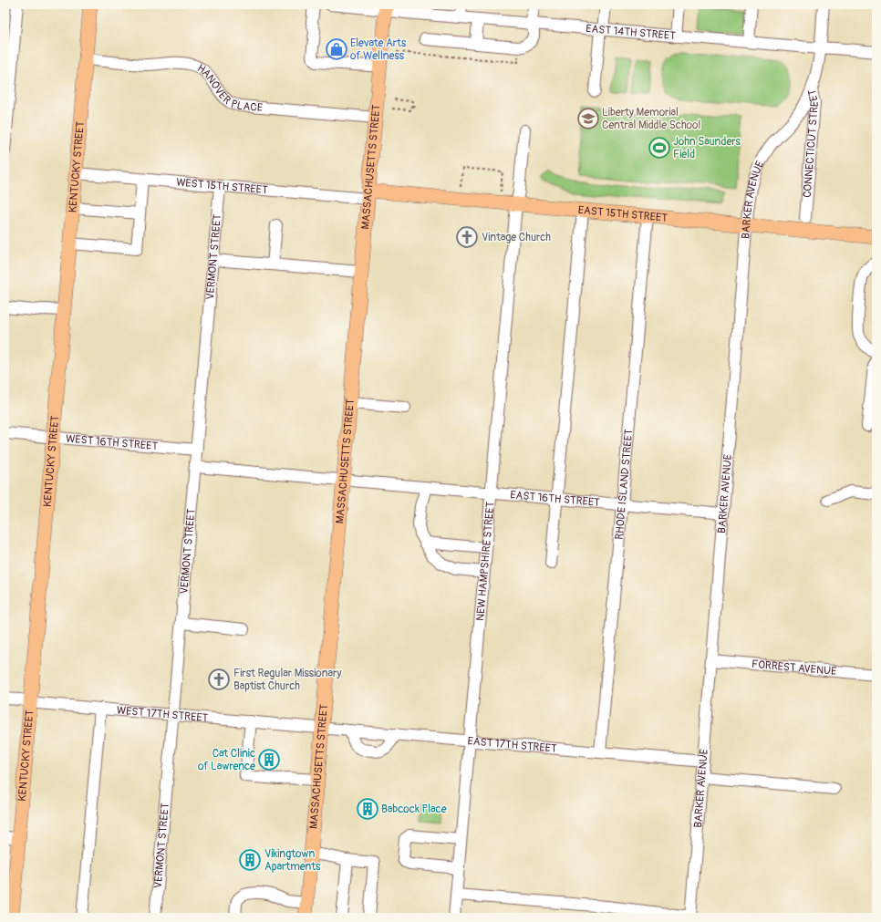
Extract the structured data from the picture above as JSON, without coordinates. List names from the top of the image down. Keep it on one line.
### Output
{"streets":{"main road":["KENTUCKY STREET","MASSACHUSETTS STREET","EAST 15TH STREET"],"street":["EAST 14TH STREET","HANOVER PLACE","CONNECTICUT STREET","WEST 15TH STREET","BARKER AVENUE","VERMONT STREET","WEST 16TH STREET","RHODE ISLAND STREET","EAST 16TH STREET","NEW HAMPSHIRE STREET","FORREST AVENUE","WEST 17TH STREET","EAST 17TH STREET"]},"crossings":[["EAST 14TH STREET","CONNECTICUT STREET"],["EAST 14TH STREET","MASSACHUSETTS STREET"],["HANOVER PLACE","KENTUCKY STREET"],["HANOVER PLACE","MASSACHUSETTS STREET"],["CONNECTICUT STREET","BARKER AVENUE"],["KENTUCKY STREET","WEST 15TH STREET"],["KENTUCKY STREET","WEST 16TH STREET"],["KENTUCKY STREET","WEST 17TH STREET"],["MASSACHUSETTS STREET","WEST 15TH STREET"],["MASSACHUSETTS STREET","EAST 15TH STREET"],["MASSACHUSETTS STREET","EAST 16TH STREET"],["MASSACHUSETTS STREET","WEST 17TH STREET"],["MASSACHUSETTS STREET","EAST 17TH STREET"],["WEST 15TH STREET","EAST 15TH STREET"],["WEST 15TH STREET","VERMONT STREET"],["BARKER AVENUE","EAST 15TH STREET"],["BARKER AVENUE","EAST 16TH STREET"],["BARKER AVENUE","FORREST AVENUE"],["BARKER AVENUE","EAST 17TH STREET"],["EAST 15TH STREET","RHODE ISLAND STREET"],["EAST 15TH STREET","NEW HAMPSHIRE STREET"],["VERMONT STREET","WEST 16TH STREET"],["VERMONT STREET","WEST 17TH STREET"],["RHODE ISLAND STREET","EAST 16TH STREET"],["RHODE ISLAND STREET","EAST 17TH STREET"],["EAST 16TH STREET","NEW HAMPSHIRE STREET"],["NEW HAMPSHIRE STREET","EAST 17TH STREET"],["WEST 17TH STREET","EAST 17TH STREET"]],"places":{"shop":["Elevate Arts of Wellness"],"school or university":["Liberty Memorial Central Middle School"],"sports":["John Saunders Field"],"church":["Vintage Church","First Regular Missionary Baptist Church"],"building":["Cat Clinic of Lawrence","Babcock Place","Vikingtown Apartments"]}}
